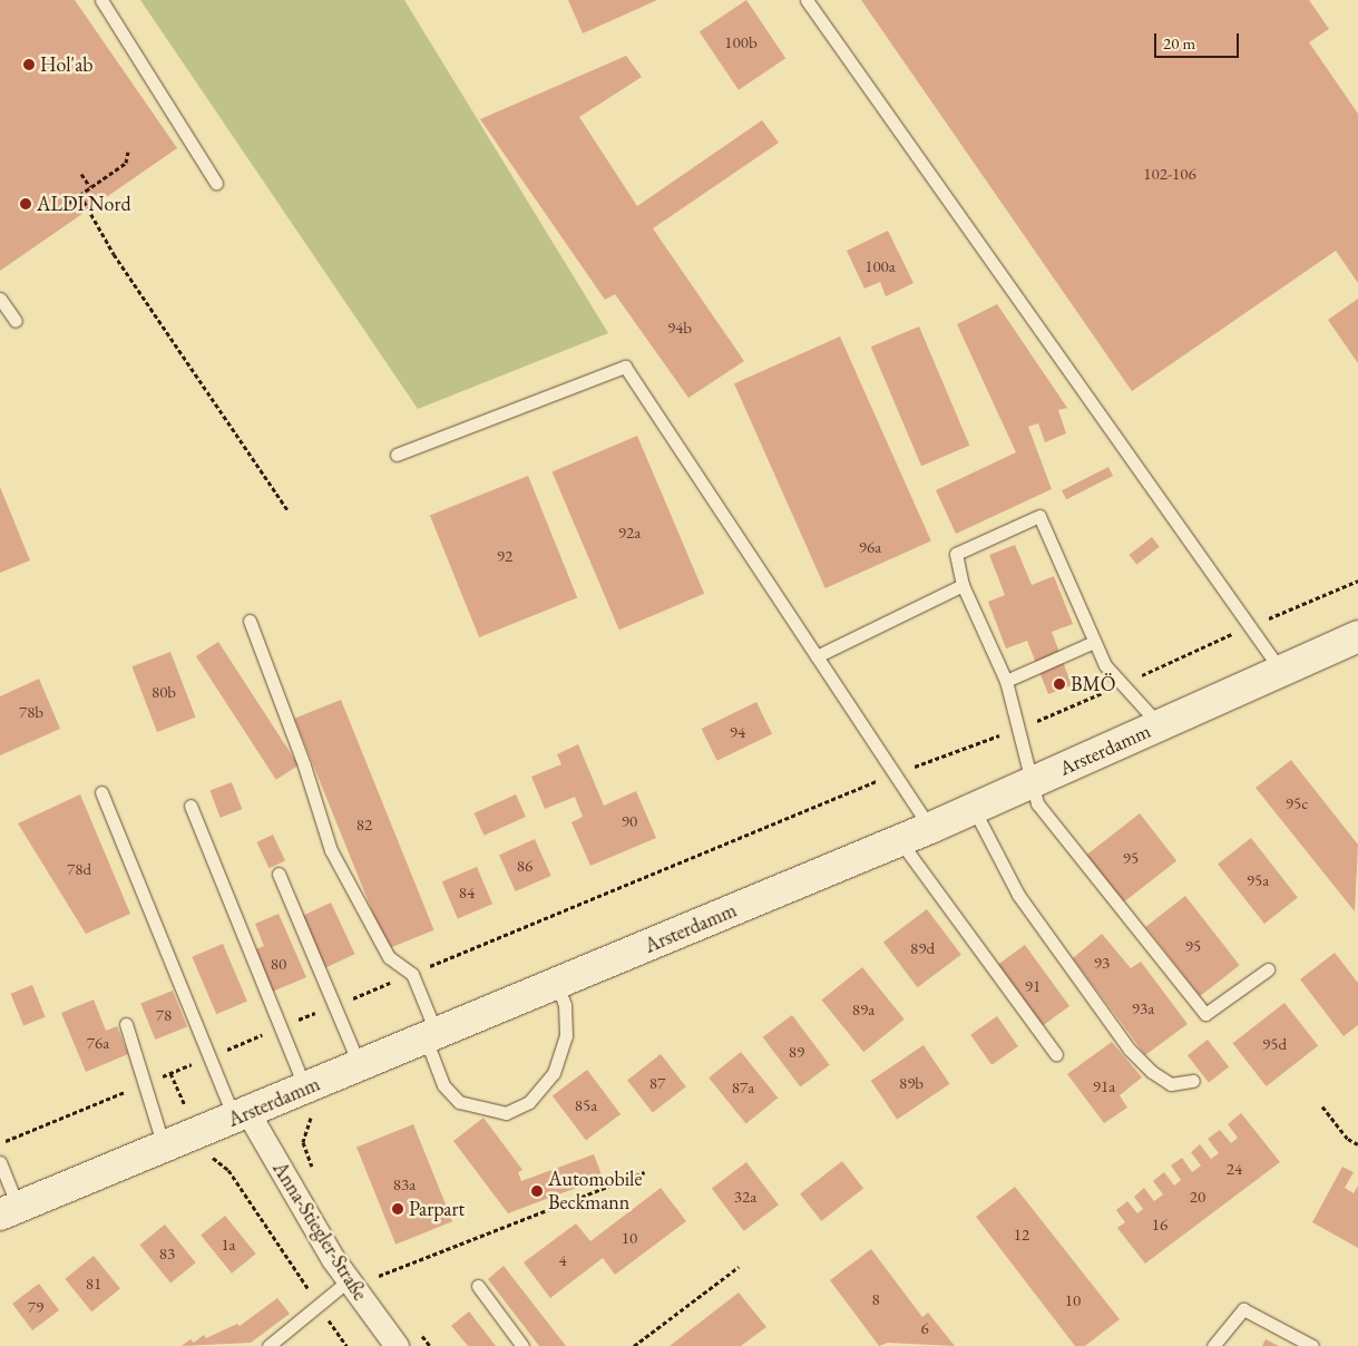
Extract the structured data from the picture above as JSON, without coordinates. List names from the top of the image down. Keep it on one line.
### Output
{"streets":{"street":["Arsterdamm","Anna-Stiegler-Straße"]},"crossings":[["Arsterdamm","Anna-Stiegler-Straße"]],"places":["Hol'ab","ALDI Nord","BMÖ","Automobile Beckmann","Parpart"],"house_numbers":["100b","102-106","100a","94b","92a","96a","92","80b","78b","94","95c","90","82","95","86","78d","95a","84","95","89d","93","80","91","93a","89a","78","76a","95d","89","87","89b","91a","87a","85a","24","83a","32a","20","16","12","10","1a","83","4","81","8","10","79","6"],"scale_bar":"20 m"}
